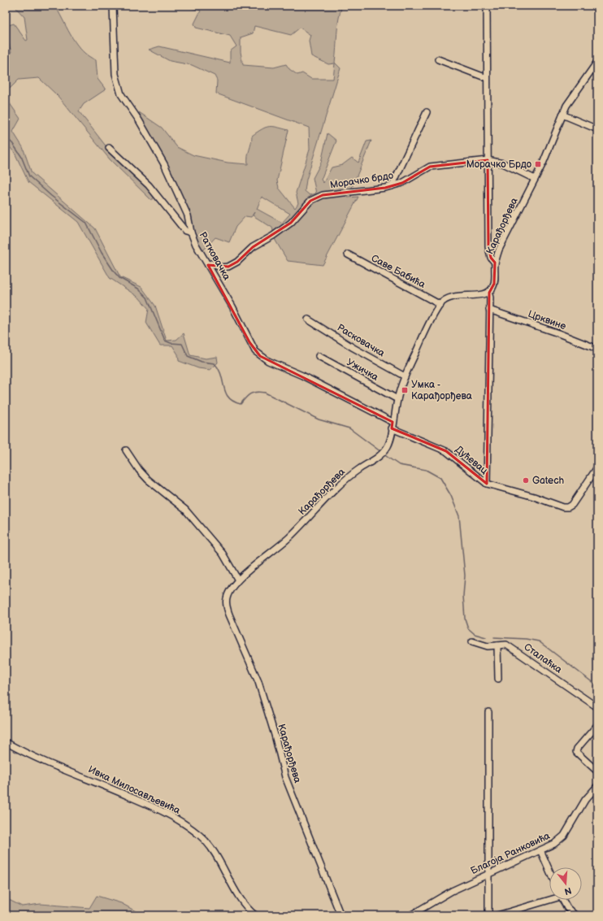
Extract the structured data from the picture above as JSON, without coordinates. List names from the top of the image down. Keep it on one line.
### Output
{"streets":{"street":["Морачко брдо","Карађорђева","Ратковачка","Саве Бабића","Црквине","Расковачка","Ужичка","Дућевац","Сталаћка","Ивка Милосављевића","Благоја Ранковића"]},"crossings":[["Морачко брдо","Карађорђева"],["Морачко брдо","Ратковачка"],["Карађорђева","Ратковачка"],["Карађорђева","Саве Бабића"],["Карађорђева","Расковачка"],["Карађорђева","Ужичка"],["Карађорђева","Дућевац"]],"places":{"transit":["Морачко Брдо","Умка - Карађорђева"],"other":["Gatech"]},"north":"bottom"}
